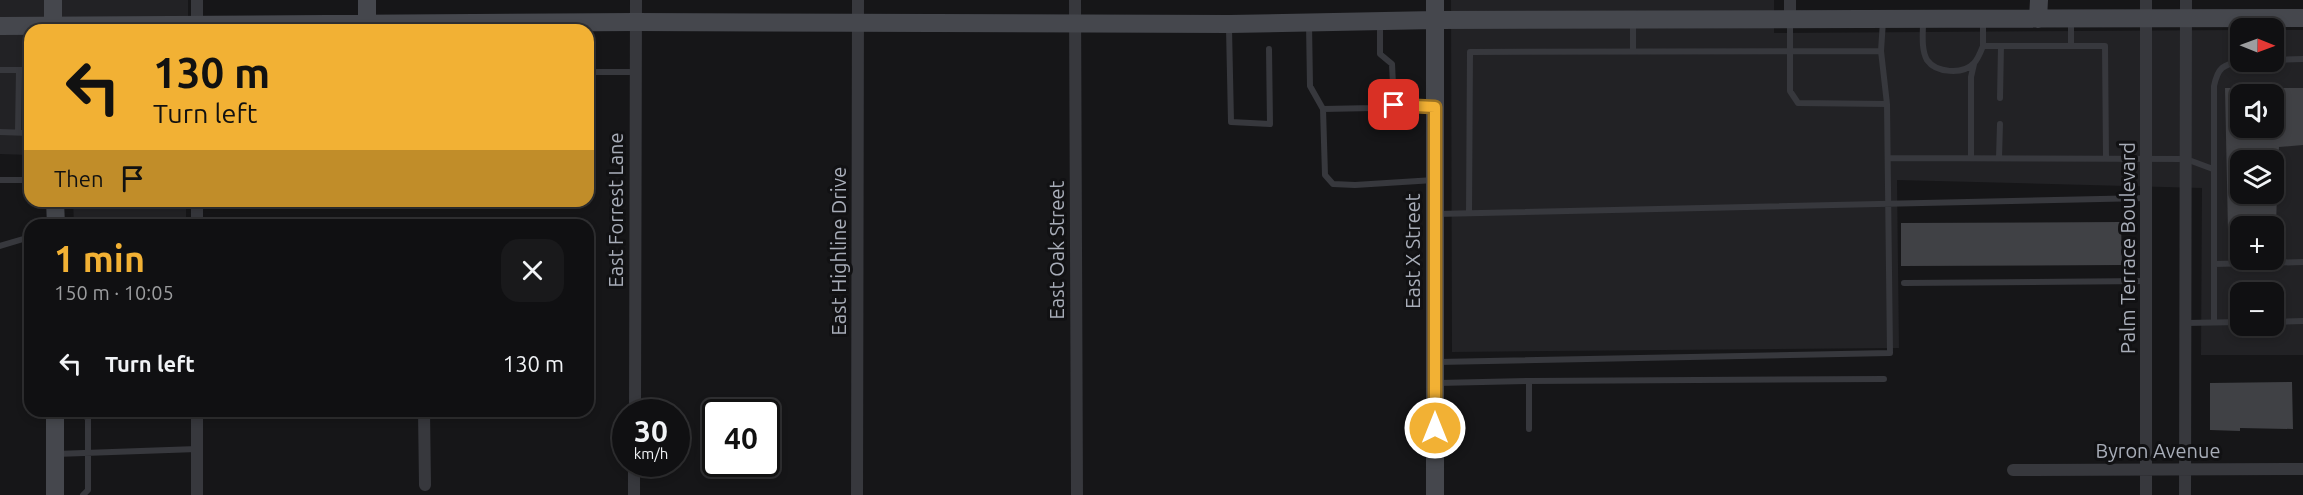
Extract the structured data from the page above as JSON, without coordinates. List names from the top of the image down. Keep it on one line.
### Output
{"streets":{"main road":["East X Street"],"street":["East Forrest Lane","Palm Terrace Boulevard","East Oak Street","East Highline Drive","Byron Avenue"]},"crossings":[["Palm Terrace Boulevard","Byron Avenue"]],"north":"right","page":{"map_buttons":["+","−"],"turn":["130 m","Turn left"],"then":"Then","heading":["1 min","150 m · 10:05"],"list":[{"name":"Turn left","value":"130 m"}],"speed":"30 km/h","limit":"40"}}
